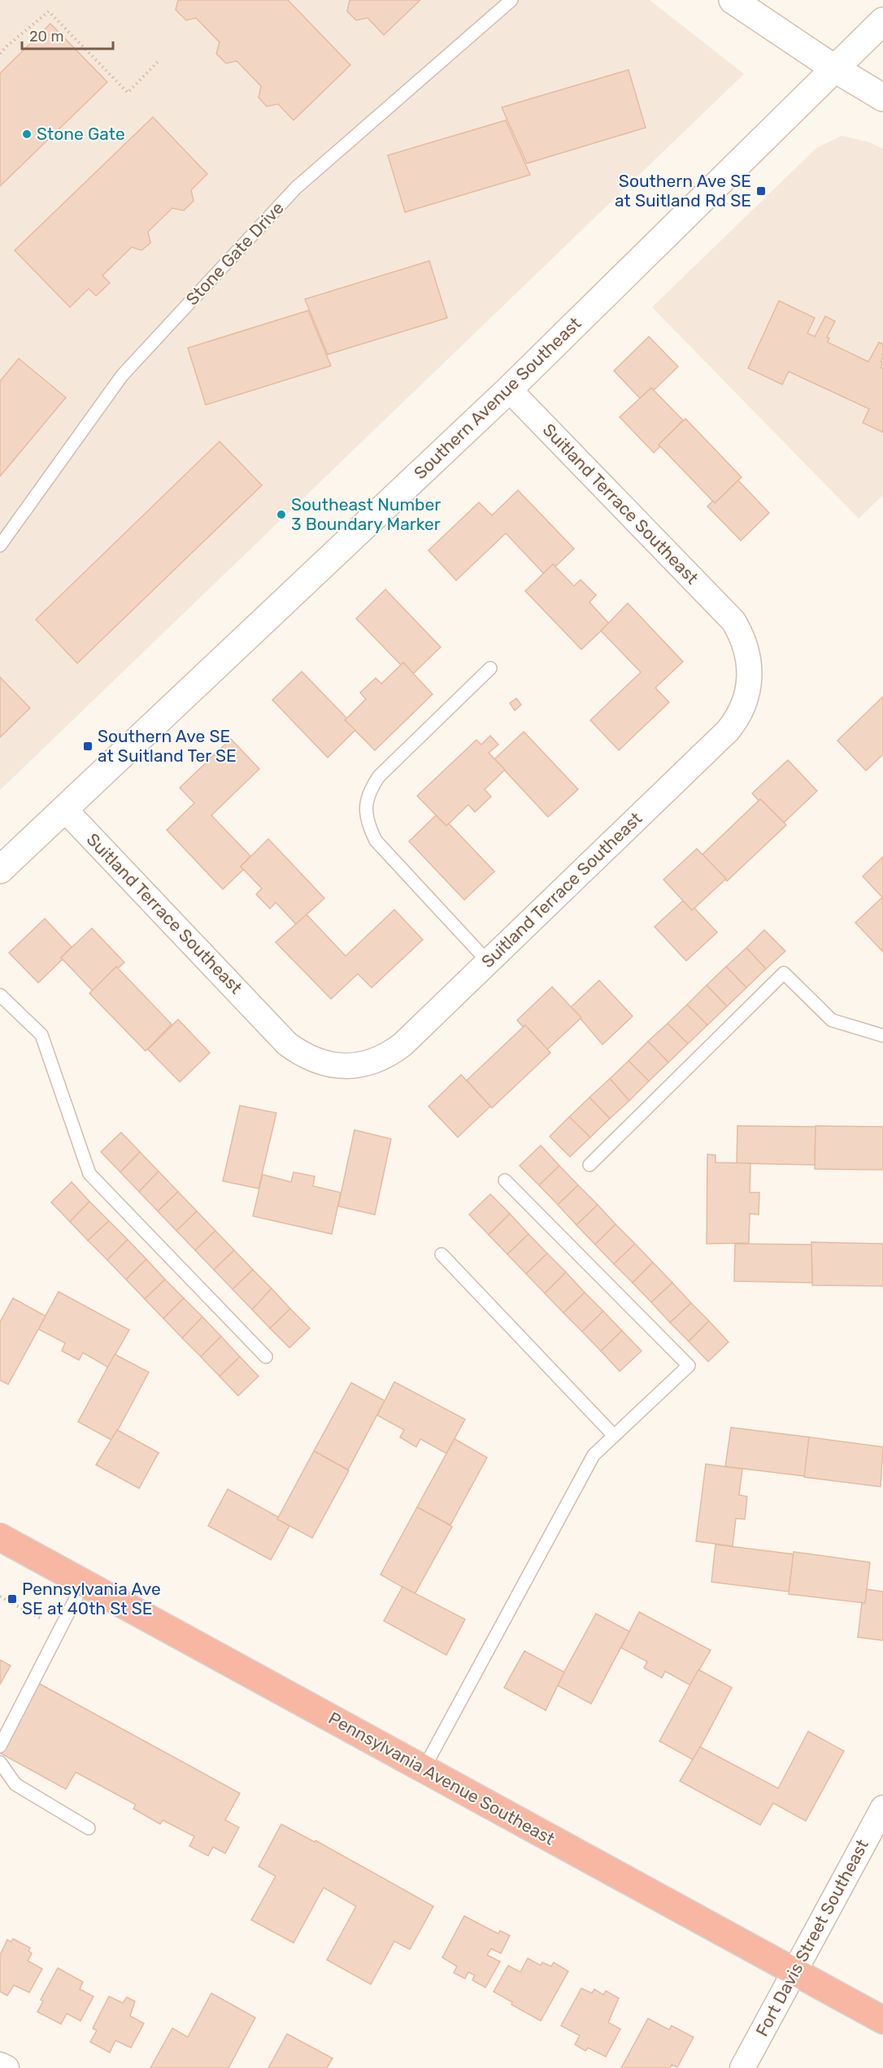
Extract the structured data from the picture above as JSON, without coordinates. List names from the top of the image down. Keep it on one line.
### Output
{"streets":{"highway":["Pennsylvania Avenue Southeast"],"main road":["Southern Avenue Southeast"],"street":["Suitland Terrace Southeast","Fort Davis Street Southeast"],"lane":["Stone Gate Drive"]},"crossings":[["Southern Avenue Southeast","Suitland Terrace Southeast"],["Pennsylvania Avenue Southeast","Fort Davis Street Southeast"]],"places":{"other":["Stone Gate","Southeast Number 3 Boundary Marker"],"transit":["Southern Ave SE at Suitland Rd SE","Southern Ave SE at Suitland Ter SE","Pennsylvania Ave SE at 40th St SE"]},"scale_bar":"20 m"}
